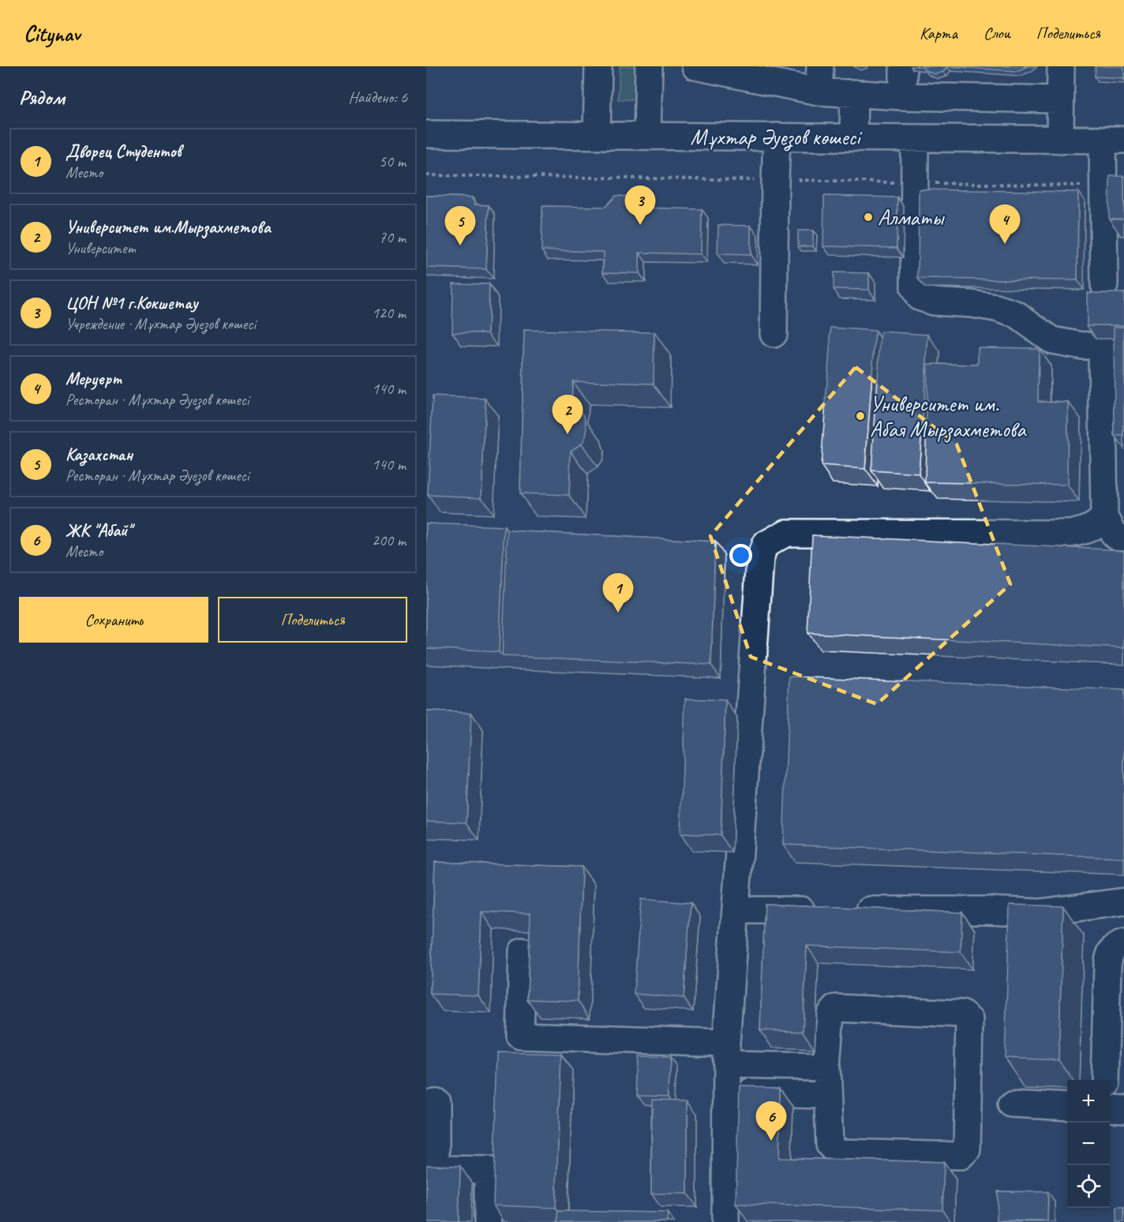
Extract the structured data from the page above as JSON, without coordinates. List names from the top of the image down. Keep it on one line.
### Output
{"streets":{"street":["Мұхтар Әуезов көшесі"]},"places":["Алматы","Университет им. Абая Мырзахметова"],"page":{"header":"Citynav","nav":["Карта","Слои","Поделиться"],"heading":["Рядом","Найдено: 6"],"list":[{"mark":"1","name":"Дворец Студентов","note":"Место","value":"50 m"},{"mark":"2","name":"Университет им.Мырзахметова","note":"Университет","value":"70 m"},{"mark":"3","name":"ЦОН №1 г.Кокшетау","note":"Учреждение · Мұхтар Әуезов көшесі","value":"120 m"},{"mark":"4","name":"Меруерт","note":"Ресторан · Мұхтар Әуезов көшесі","value":"140 m"},{"mark":"5","name":"Казахстан","note":"Ресторан · Мұхтар Әуезов көшесі","value":"140 m"},{"mark":"6","name":"ЖК \"Абай\"","note":"Место","value":"200 m"}],"pins":["3","4","5","2","1","6"],"buttons":["Сохранить","Поделиться"],"map_buttons":["+","−"]}}
